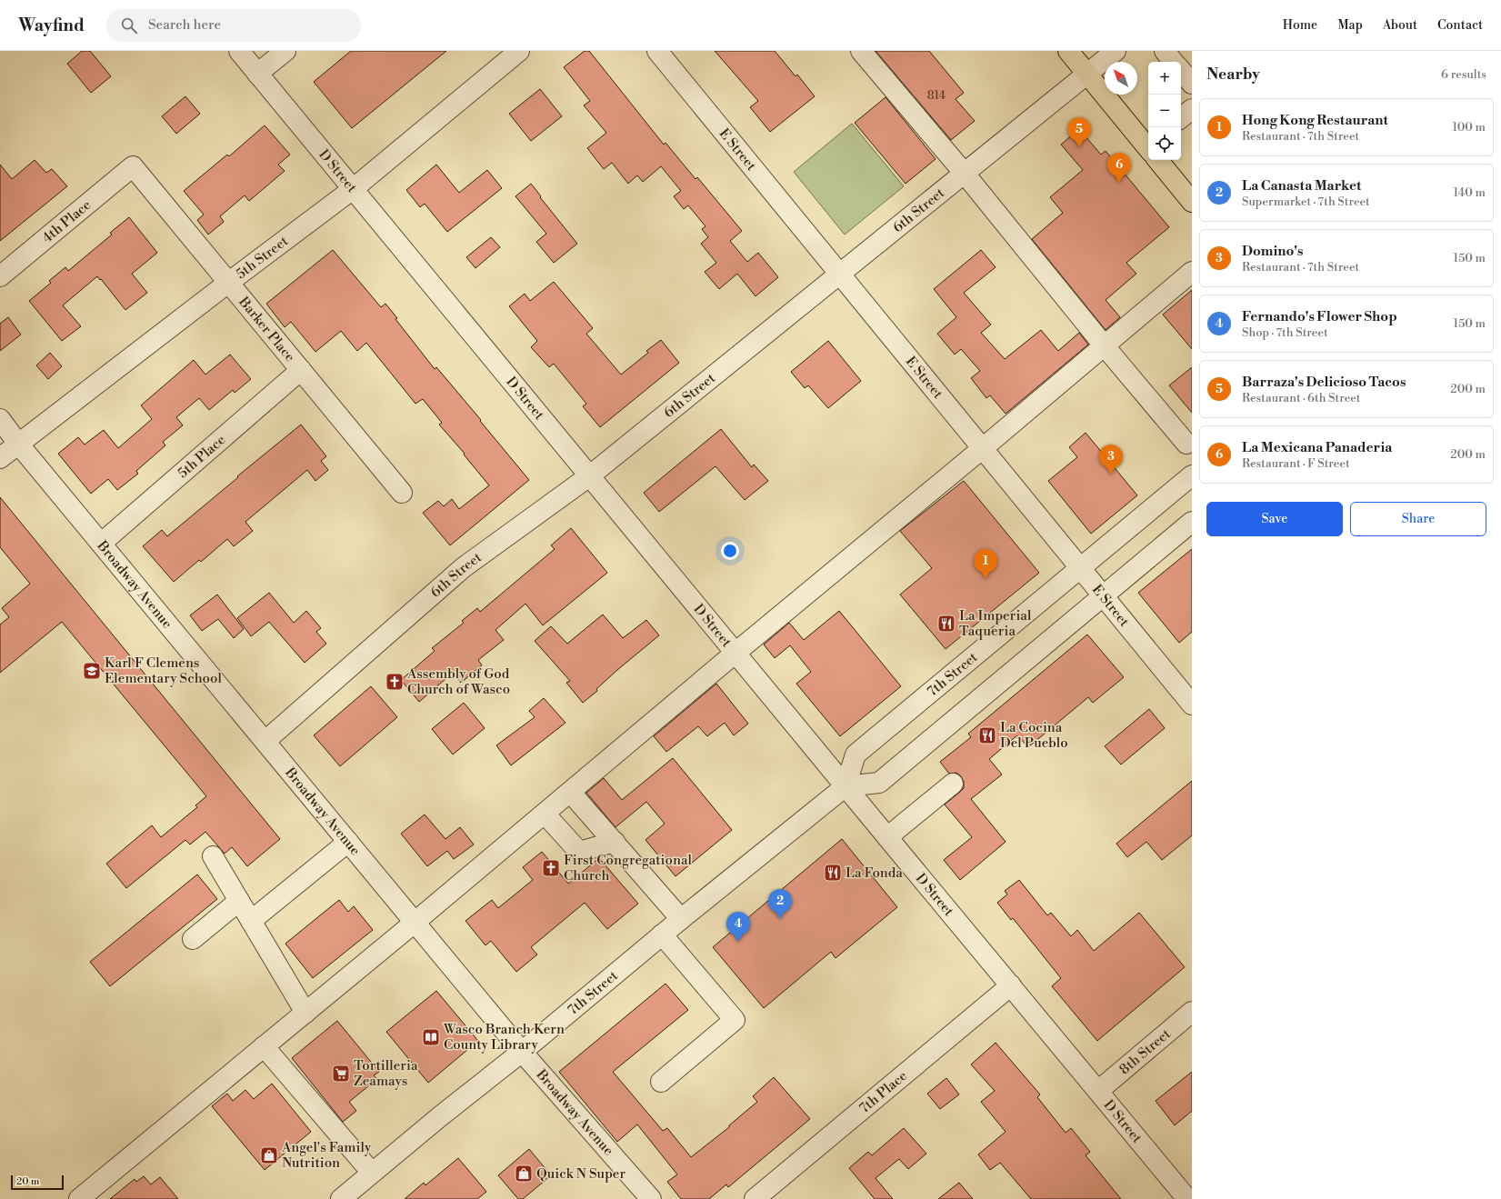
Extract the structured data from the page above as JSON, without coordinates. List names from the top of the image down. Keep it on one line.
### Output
{"streets":{"street":["E Street","D Street","6th Street","4th Place","5th Street","Barker Place","5th Place","Broadway Avenue","7th Street","8th Street","7th Place"]},"crossings":[["E Street","6th Street"],["E Street","7th Street"],["D Street","6th Street"],["D Street","5th Street"],["D Street","7th Street"],["D Street","8th Street"],["D Street","7th Place"],["6th Street","Broadway Avenue"],["4th Place","Barker Place"],["5th Street","Barker Place"],["5th Street","Broadway Avenue"],["Barker Place","5th Place"],["5th Place","Broadway Avenue"],["Broadway Avenue","7th Street"]],"places":{"restaurant":["La Imperial Taqueria","La Cocina Del Pueblo","La Fonda"],"school or university":["Karl F Clemens Elementary School"],"church":["Assembly of God Church of Wasco","First Congregational Church"],"library":["Wasco Branch Kern County Library"],"supermarket":["Tortilleria Zeamays"],"shop":["Angel's Family Nutrition","Quick N Super"]},"house_numbers":["814"],"scale_bar":"20 m","north":"top left","page":{"header":"Wayfind","search":"Search here","nav":["Home","Map","About","Contact"],"heading":["Nearby","6 results"],"map_buttons":["+","−"],"list":[{"mark":"1","name":"Hong Kong Restaurant","note":"Restaurant · 7th Street","value":"100 m"},{"mark":"2","name":"La Canasta Market","note":"Supermarket · 7th Street","value":"140 m"},{"mark":"3","name":"Domino's","note":"Restaurant · 7th Street","value":"150 m"},{"mark":"4","name":"Fernando's Flower Shop","note":"Shop · 7th Street","value":"150 m"},{"mark":"5","name":"Barraza's Delicioso Tacos","note":"Restaurant · 6th Street","value":"200 m"},{"mark":"6","name":"La Mexicana Panaderia","note":"Restaurant · F Street","value":"200 m"}],"pins":["5","6","3","1","2","4"],"buttons":["Save","Share"],"scale":"20 m"}}
